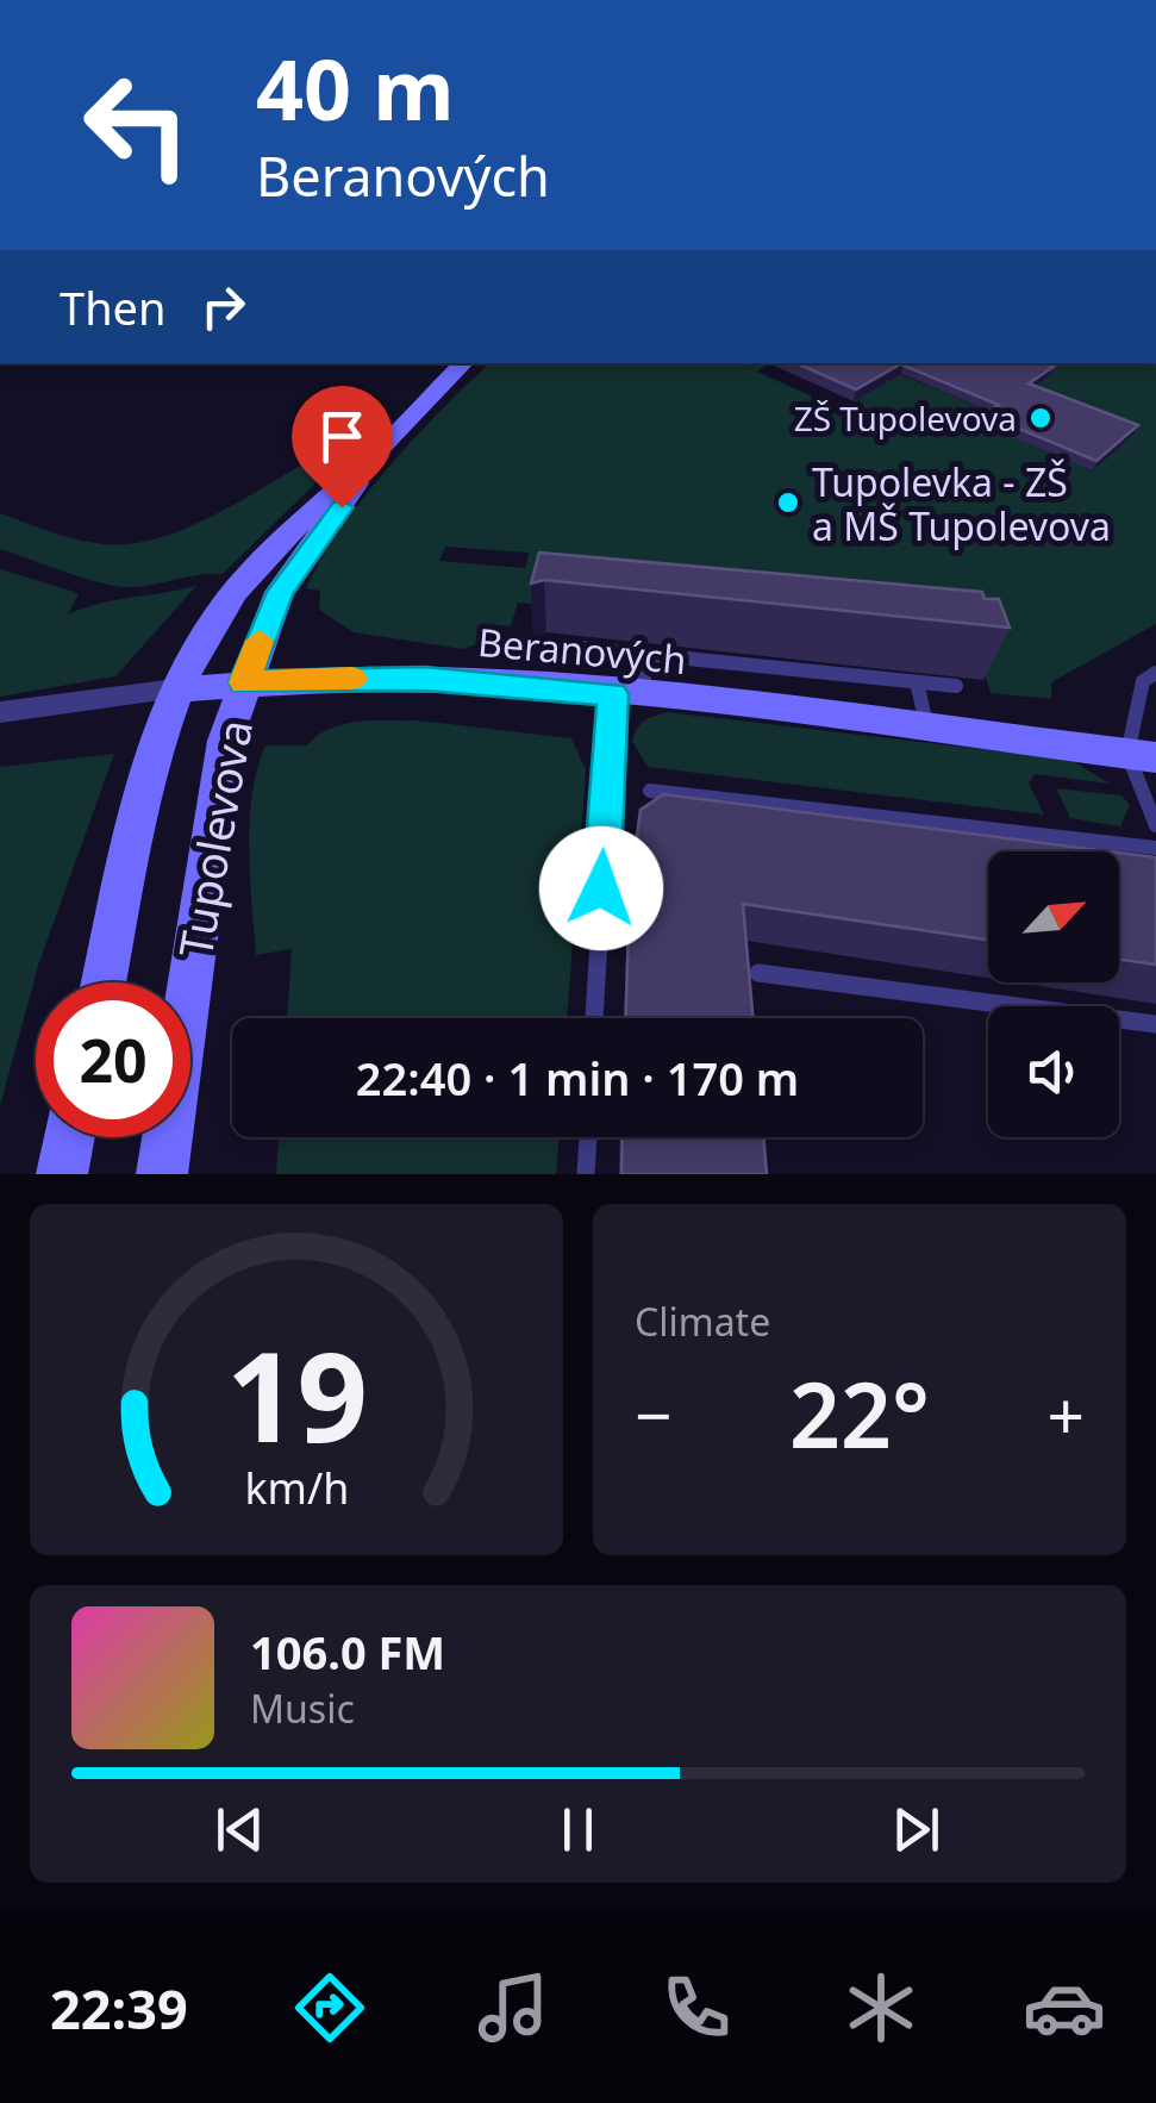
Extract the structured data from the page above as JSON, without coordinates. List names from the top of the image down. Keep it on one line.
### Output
{"streets":{"main road":["Beranových","Tupolevova"]},"crossings":[["Beranových","Tupolevova"]],"places":["ZŠ Tupolevova","Tupolevka - ZŠ a MŠ Tupolevova"],"north":"top right","page":{"turn":["40 m","Beranových"],"then":"Then","limit":"20","trip":"22:40 · 1 min · 170 m","tile":"Climate","heat":["−","22°","+"],"song":["106.0 FM","Music"],"tabs":"22:39","gauge":["19","km/h"]}}
